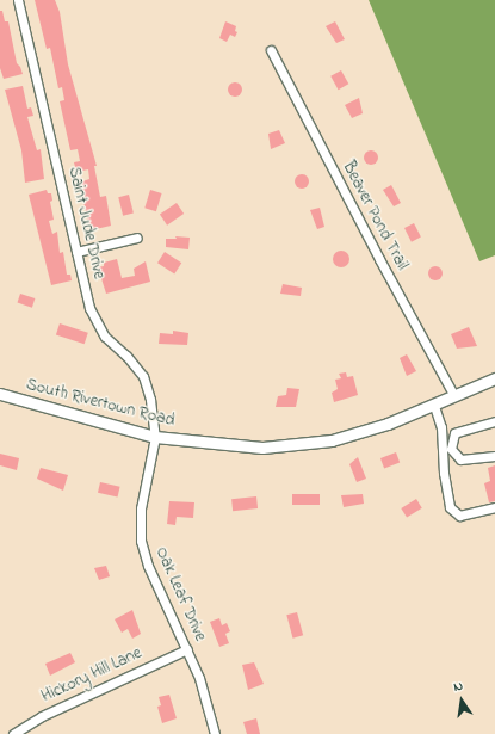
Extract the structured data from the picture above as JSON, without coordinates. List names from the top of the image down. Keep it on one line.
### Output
{"streets":{"main road":["South Rivertown Road"],"street":["Beaver Pond Trail","Saint Jude Drive","Oak Leaf Drive","Hickory Hill Lane"]},"crossings":[["Beaver Pond Trail","South Rivertown Road"],["Saint Jude Drive","South Rivertown Road"],["Saint Jude Drive","Oak Leaf Drive"],["South Rivertown Road","Oak Leaf Drive"],["Oak Leaf Drive","Hickory Hill Lane"]],"north":"top"}
